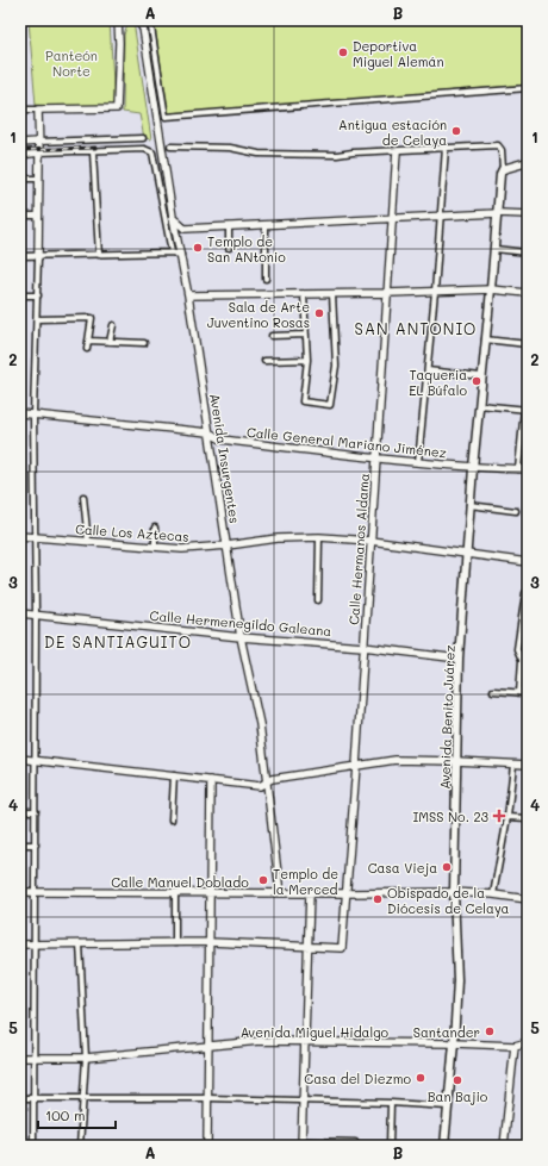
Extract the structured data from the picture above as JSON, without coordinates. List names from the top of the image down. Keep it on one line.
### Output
{"streets":{"main road":["Calle General Mariano Jiménez","Avenida Insurgentes","Calle Los Aztecas","Calle Hermanos Aldama","Calle Hermenegildo Galeana","Avenida Benito Juárez","Calle Manuel Doblado","Avenida Miguel Hidalgo"]},"crossings":[["Calle General Mariano Jiménez","Avenida Insurgentes"],["Calle General Mariano Jiménez","Calle Hermanos Aldama"],["Calle General Mariano Jiménez","Avenida Benito Juárez"],["Avenida Insurgentes","Calle Los Aztecas"],["Avenida Insurgentes","Calle Hermenegildo Galeana"],["Avenida Insurgentes","Calle Manuel Doblado"],["Calle Los Aztecas","Calle Hermanos Aldama"],["Calle Los Aztecas","Avenida Benito Juárez"],["Calle Hermanos Aldama","Calle Hermenegildo Galeana"],["Calle Hermanos Aldama","Calle Manuel Doblado"],["Calle Hermenegildo Galeana","Avenida Benito Juárez"],["Avenida Benito Juárez","Calle Manuel Doblado"],["Avenida Benito Juárez","Avenida Miguel Hidalgo"]],"districts":["SAN ANTONIO","DE SANTIAGUITO"],"parks":["Panteón Norte"],"places":{"other":["Deportiva Miguel Alemán","Antigua estación de Celaya","Templo de San ANtonio","Sala de Arte Juventino Rosas","Taqueria EL Búfalo","Casa Vieja","Templo de la Merced","Obispado de la Diócesis de Celaya","Santander","Casa del Diezmo","Ban Bajio"],"health":["IMSS No. 23"]},"scale_bar":"100 m","grid":{"columns":["A","B"],"rows":["1","2","3","4","5"]}}
